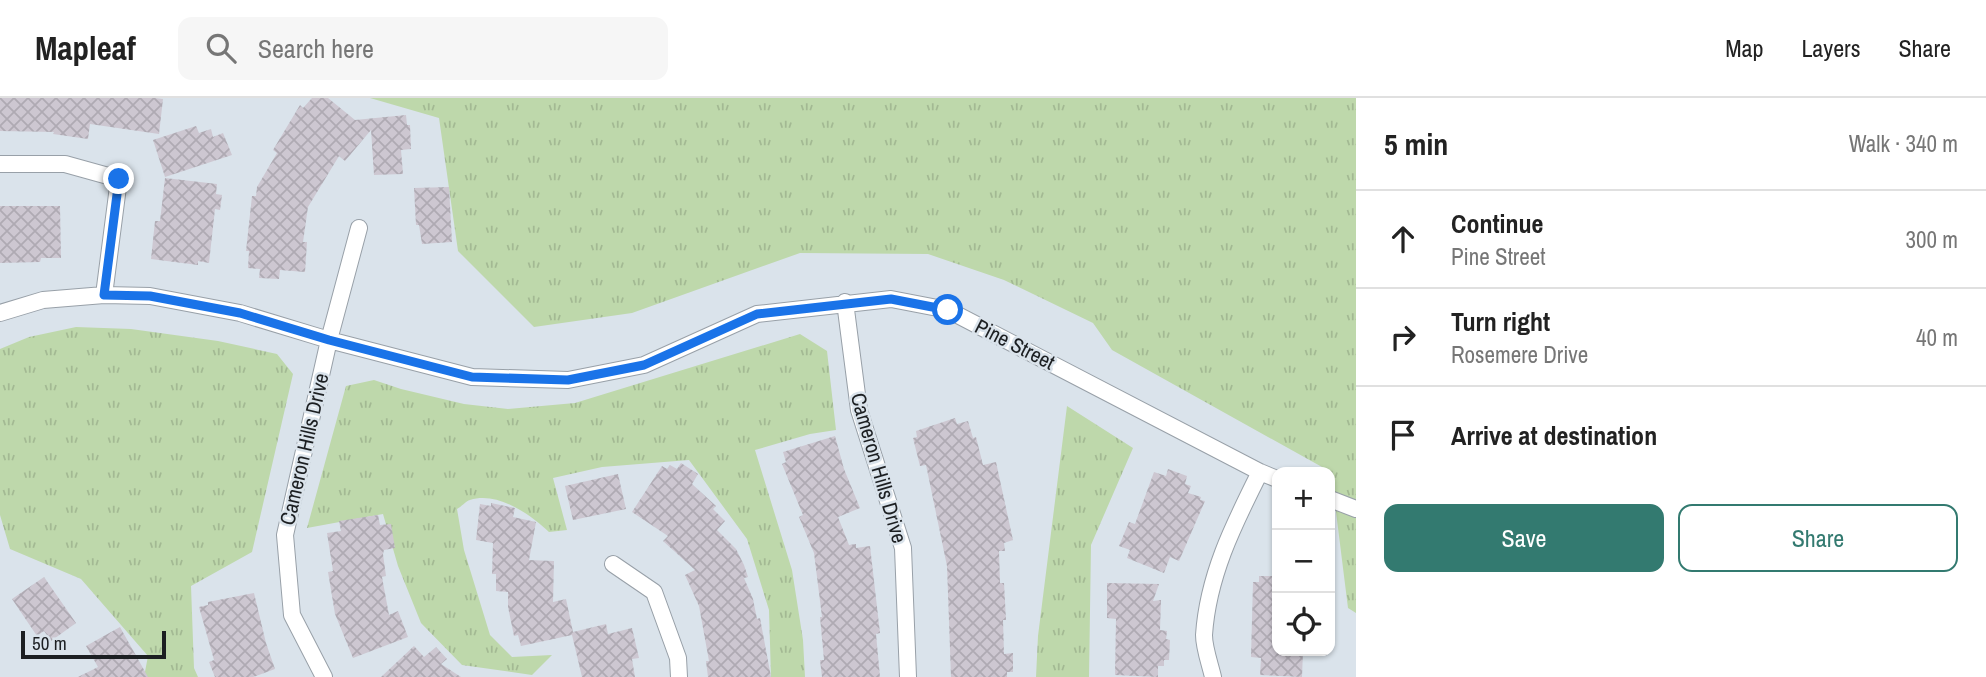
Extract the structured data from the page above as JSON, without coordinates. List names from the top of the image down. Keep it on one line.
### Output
{"streets":{"street":["Pine Street","Cameron Hills Drive"]},"crossings":[["Pine Street","Cameron Hills Drive"]],"scale_bar":"50 m","page":{"header":"Mapleaf","search":"Search here","nav":["Map","Layers","Share"],"heading":["5 min","Walk · 340 m"],"list":[["Continue","Pine Street","300 m"],["Turn right","Rosemere Drive","40 m"],"Arrive at destination"],"map_buttons":["+","−"],"buttons":["Save","Share"],"scale":"50 m"}}
